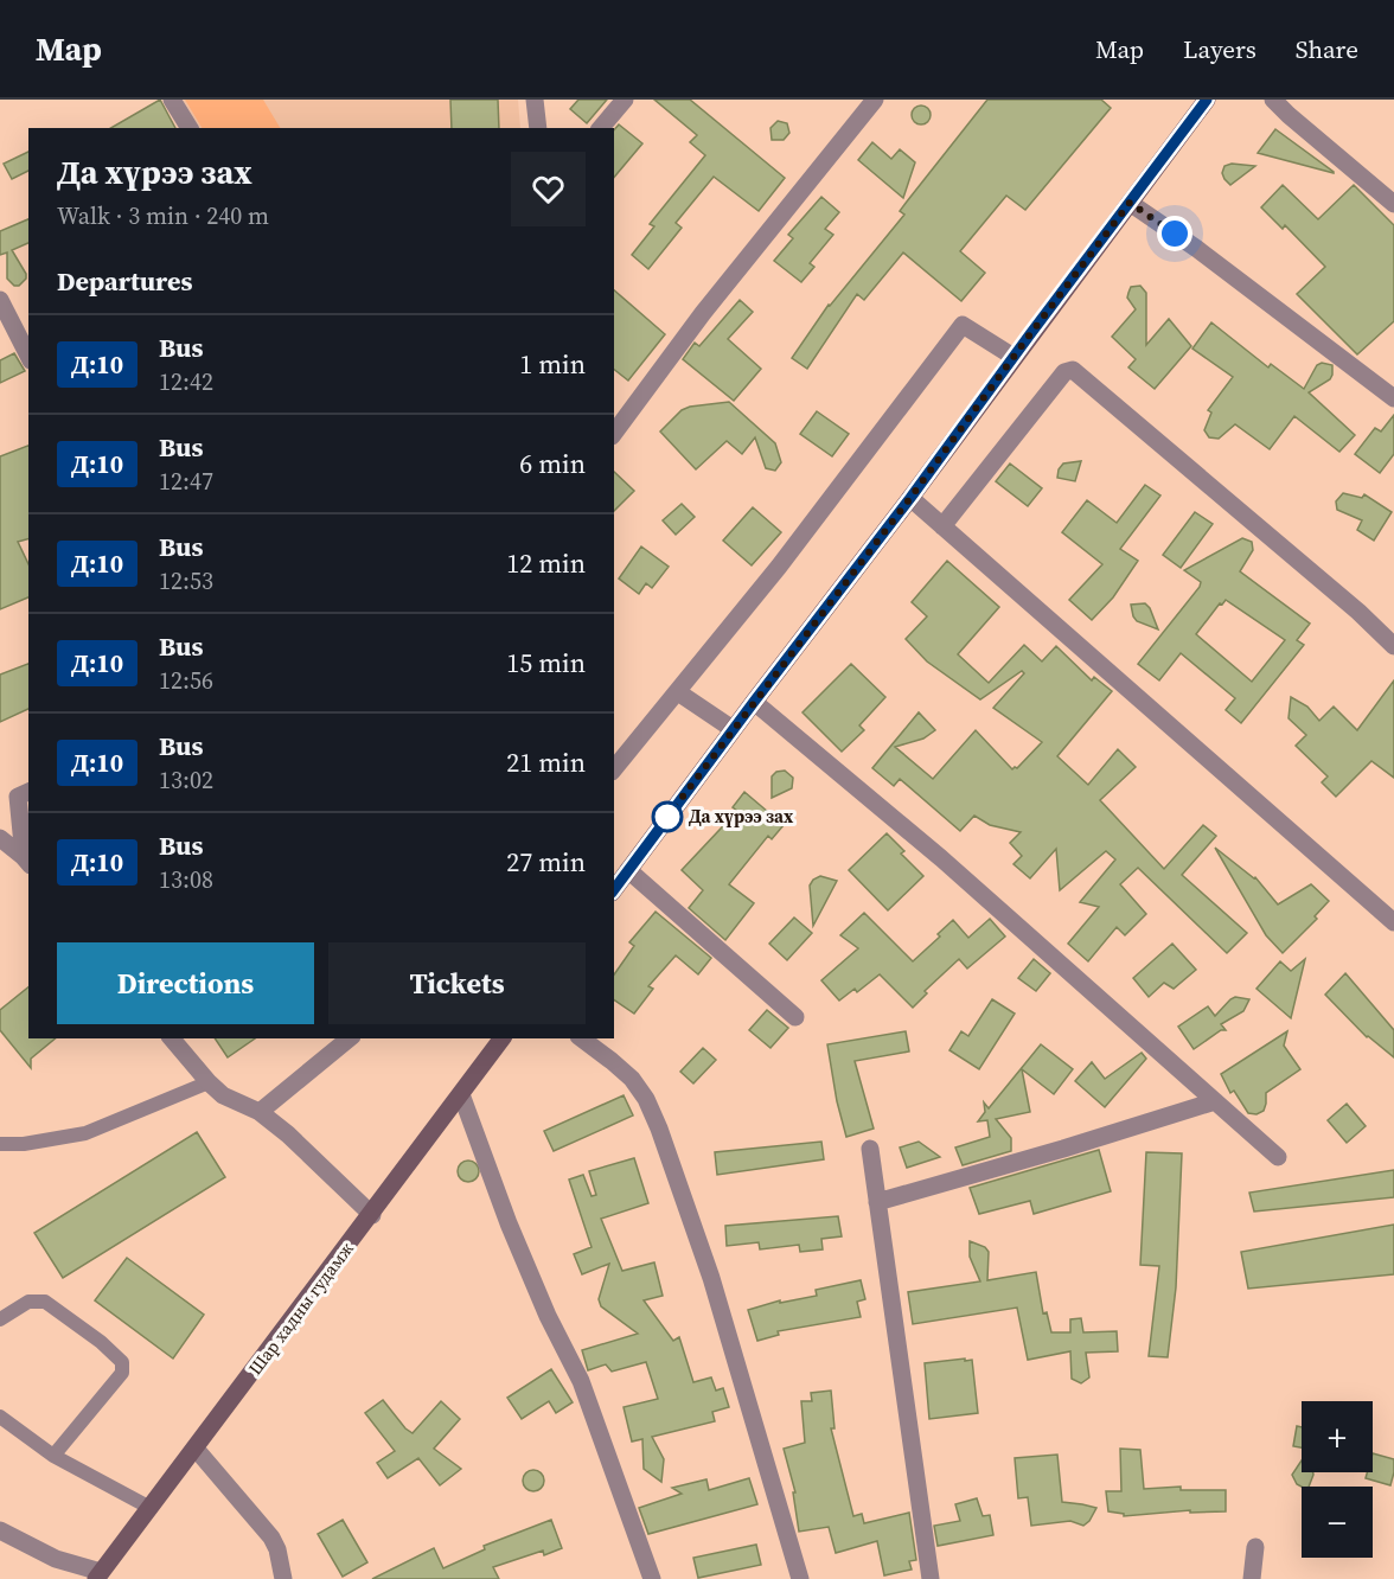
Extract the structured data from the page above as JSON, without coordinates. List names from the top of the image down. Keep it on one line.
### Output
{"streets":{"main road":["Шар хадны гудамж"]},"places":["Да хүрээ зах"],"lines":["bus line Д:10"],"page":{"header":"Map","nav":["Map","Layers","Share"],"heading":[["Да хүрээ зах","Walk · 3 min · 240 m"],"Departures"],"list":[{"mark":"Д:10","name":"Bus","note":"12:42","value":"1 min"},{"mark":"Д:10","name":"Bus","note":"12:47","value":"6 min"},{"mark":"Д:10","name":"Bus","note":"12:53","value":"12 min"},{"mark":"Д:10","name":"Bus","note":"12:56","value":"15 min"},{"mark":"Д:10","name":"Bus","note":"13:02","value":"21 min"},{"mark":"Д:10","name":"Bus","note":"13:08","value":"27 min"}],"buttons":["Directions","Tickets"],"map_buttons":["+","−"]}}
